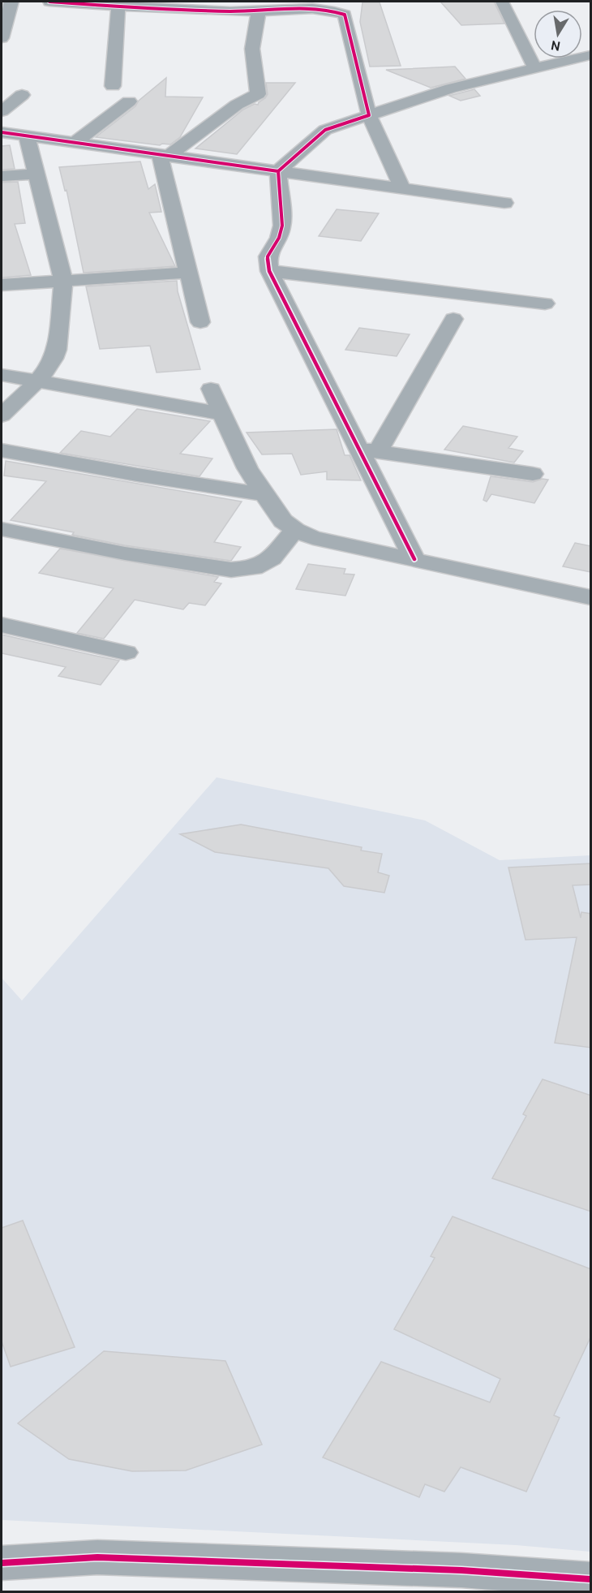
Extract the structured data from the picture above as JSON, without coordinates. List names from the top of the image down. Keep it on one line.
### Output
{"north":"bottom"}
